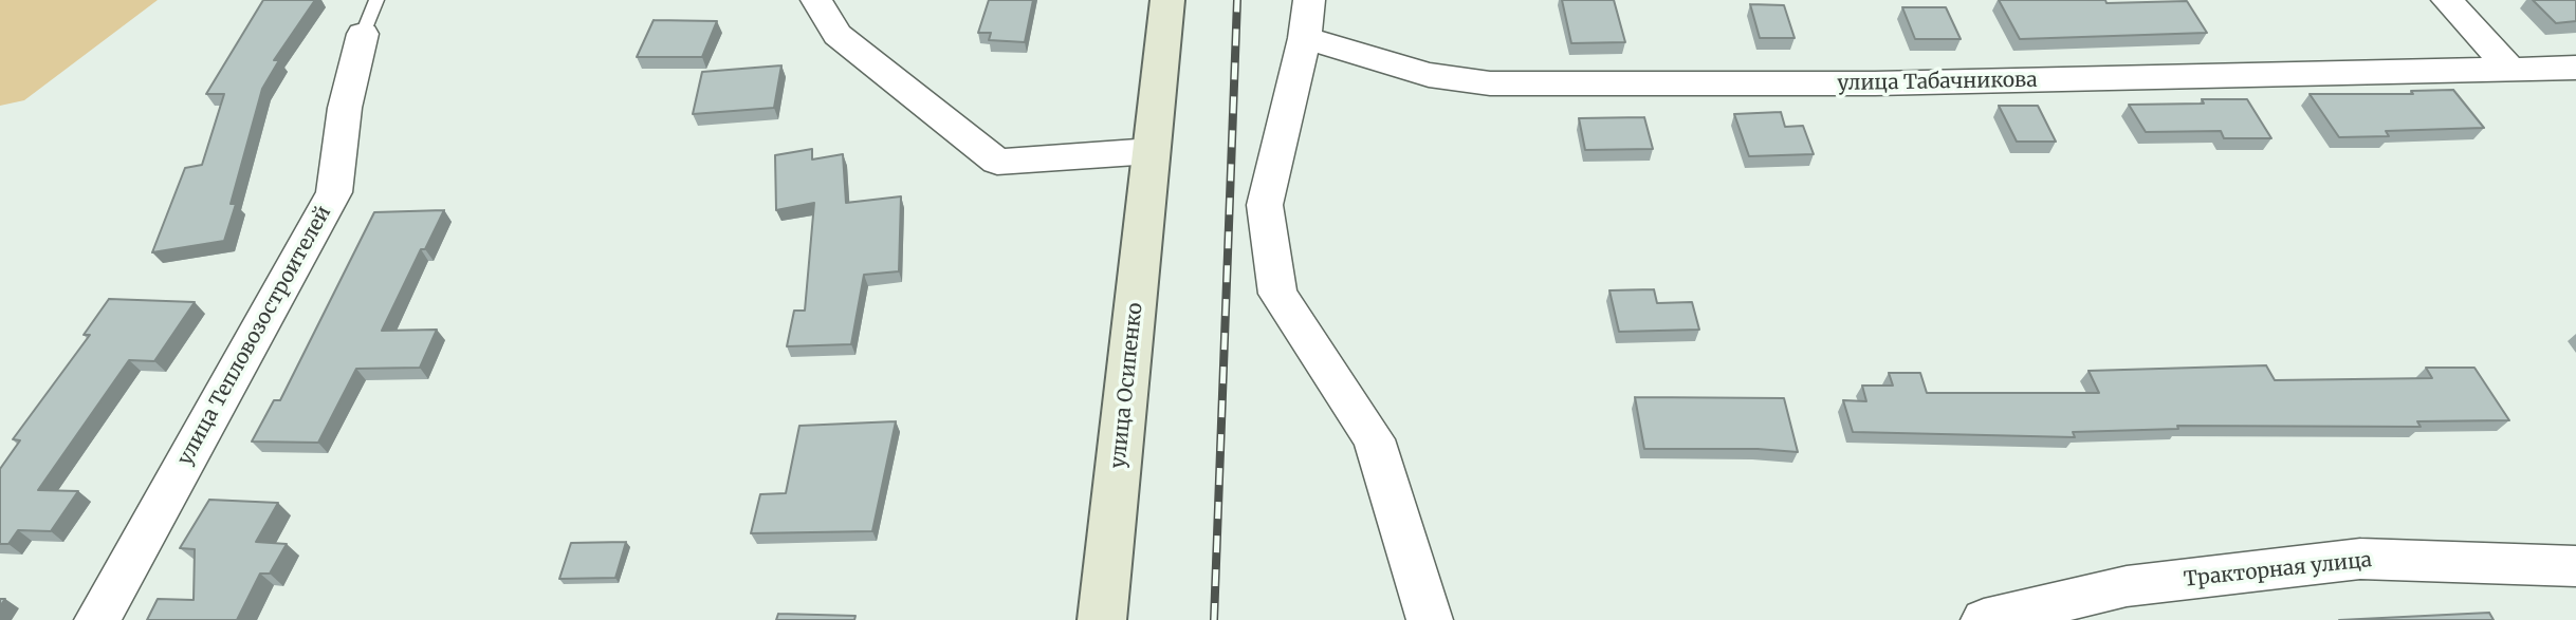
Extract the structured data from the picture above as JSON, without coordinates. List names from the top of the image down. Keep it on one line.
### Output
{"streets":{"street":["улица Табачникова","улица Тепловозостроителей","улица Осипенко","Тракторная улица"]}}
